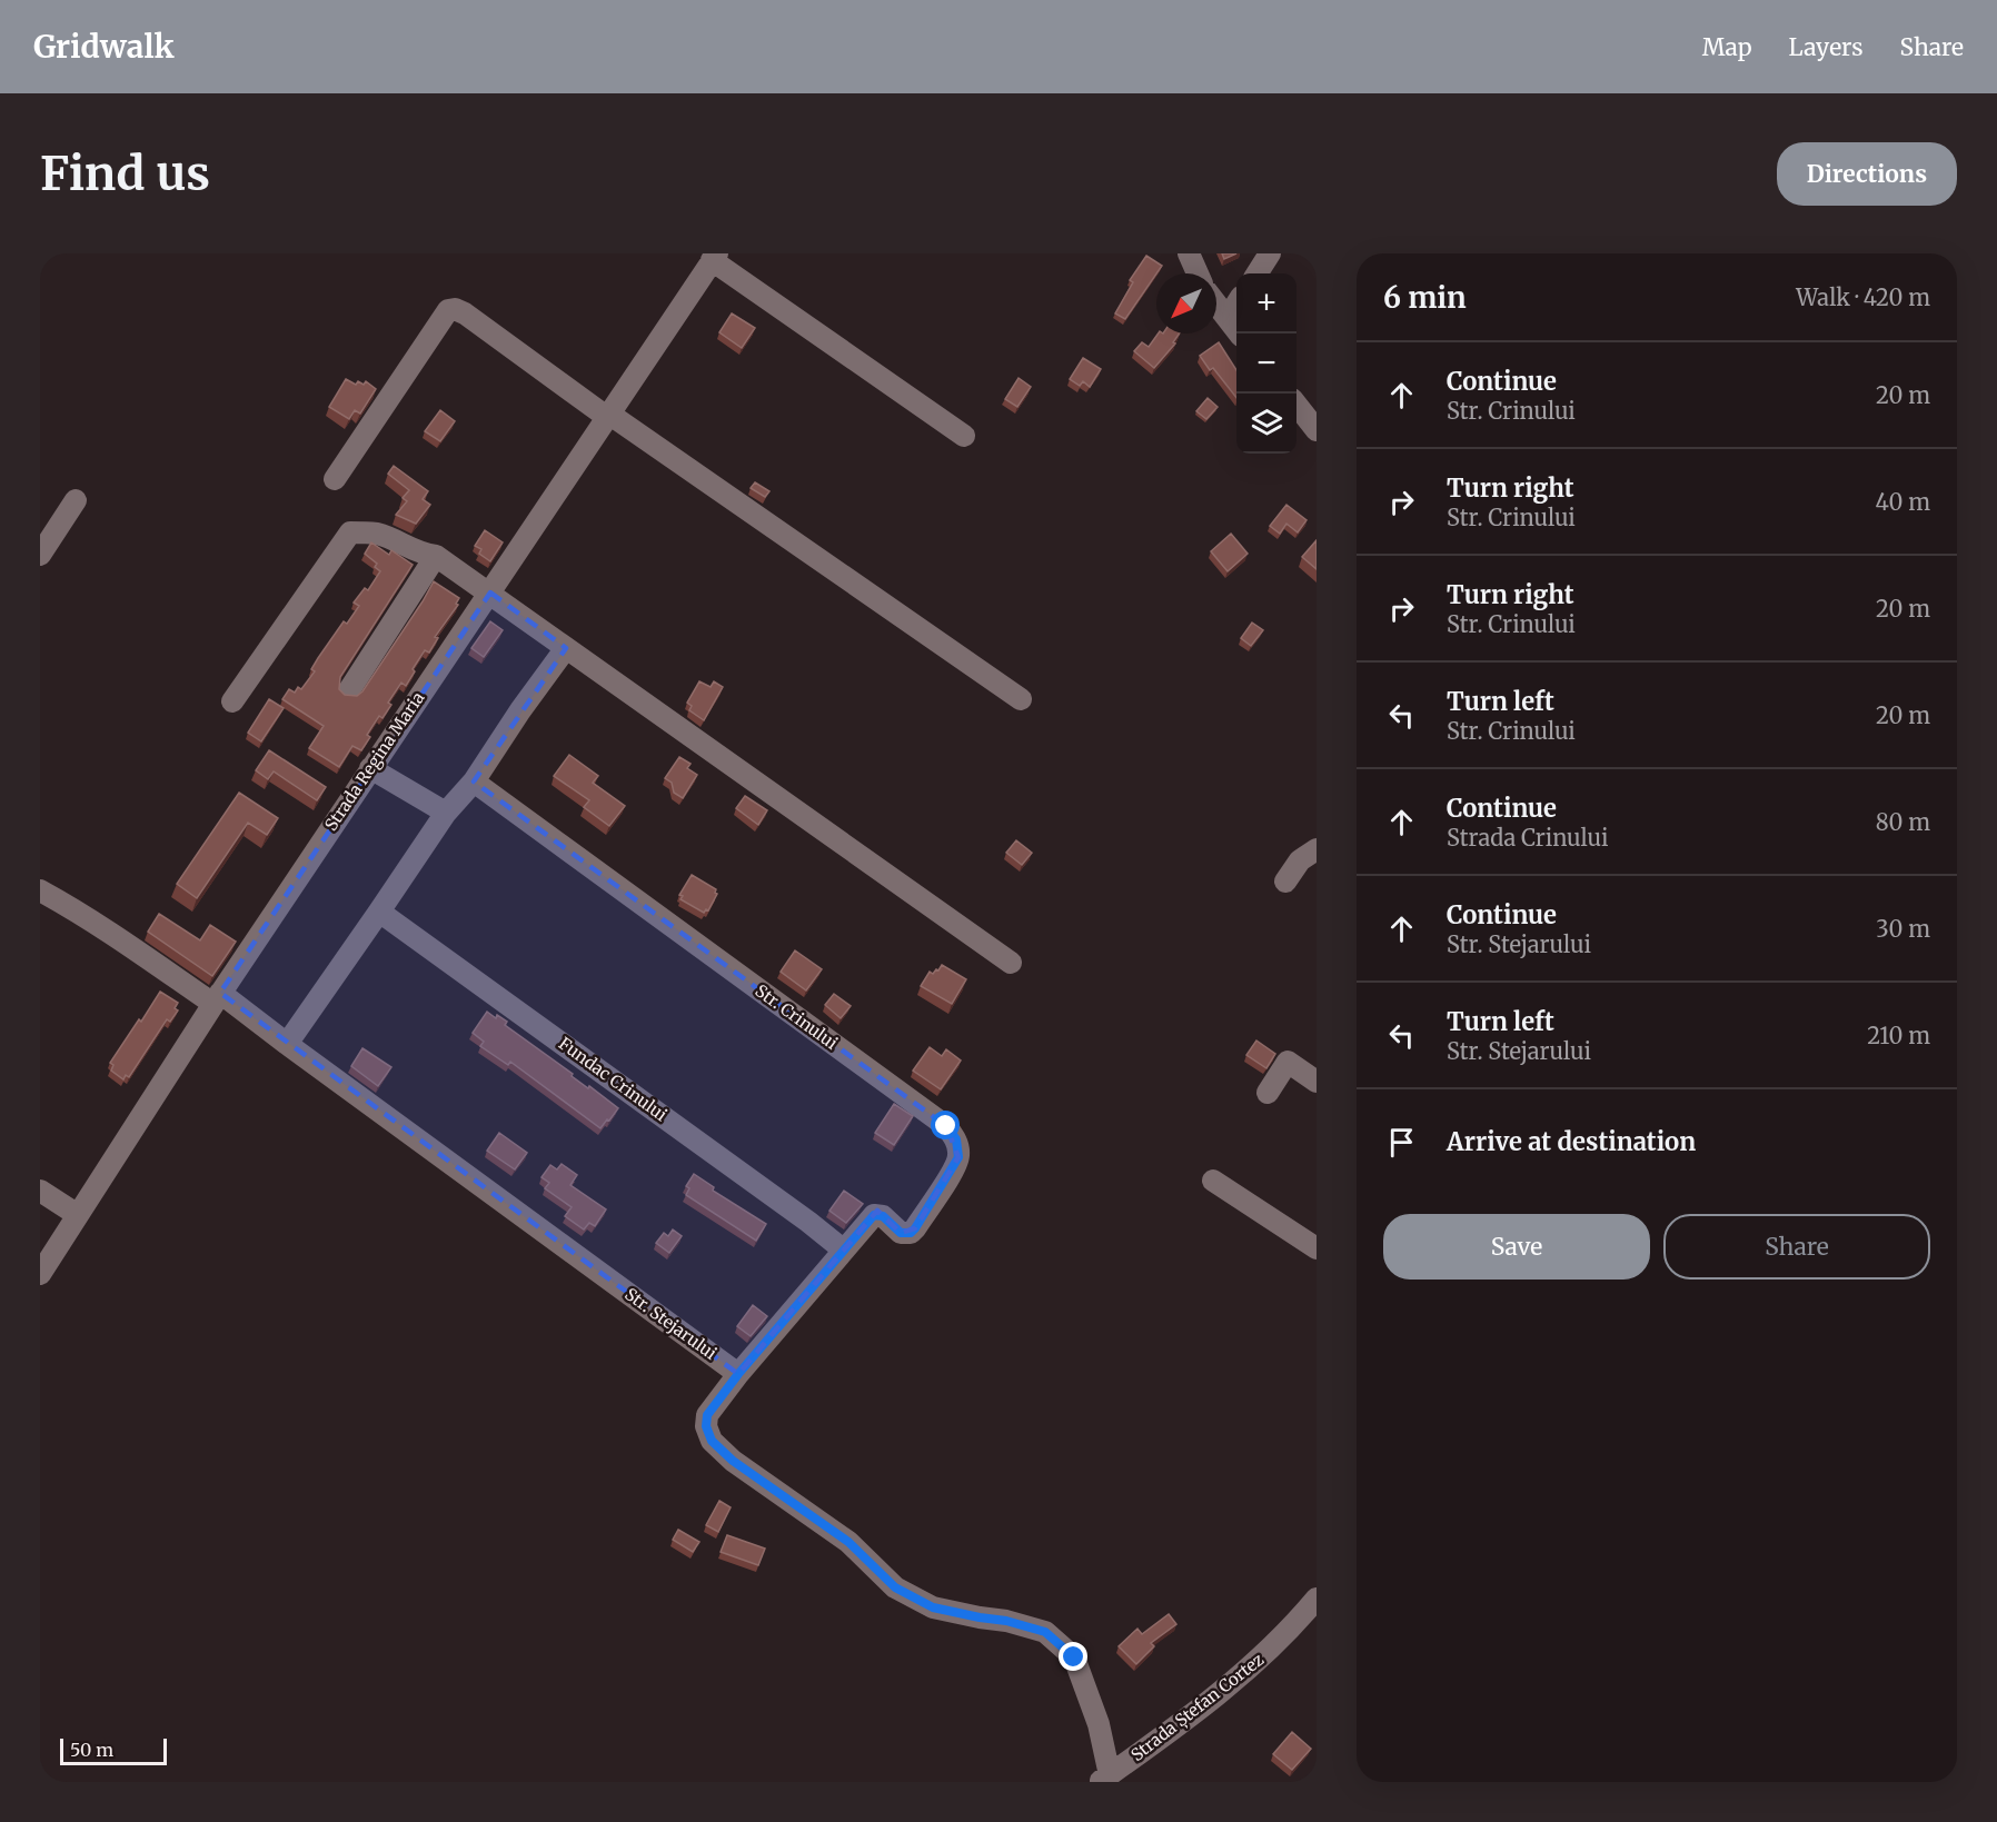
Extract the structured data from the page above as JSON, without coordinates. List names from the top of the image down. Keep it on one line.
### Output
{"streets":{"street":["Strada Regina Maria","Str. Crinului","Fundac Crinului","Str. Stejarului","Strada Ștefan Cortez"]},"crossings":[["Strada Regina Maria","Str. Stejarului"],["Str. Crinului","Fundac Crinului"]],"scale_bar":"50 m","north":"bottom left","page":{"header":"Gridwalk","nav":["Map","Layers","Share"],"buttons":["Directions",["Save","Share"]],"title":"Find us","heading":["6 min","Walk · 420 m"],"map_buttons":["+","−"],"list":[["Continue","Str. Crinului","20 m"],["Turn right","Str. Crinului","40 m"],["Turn right","Str. Crinului","20 m"],["Turn left","Str. Crinului","20 m"],["Continue","Strada Crinului","80 m"],["Continue","Str. Stejarului","30 m"],["Turn left","Str. Stejarului","210 m"],"Arrive at destination"],"scale":"50 m"}}
